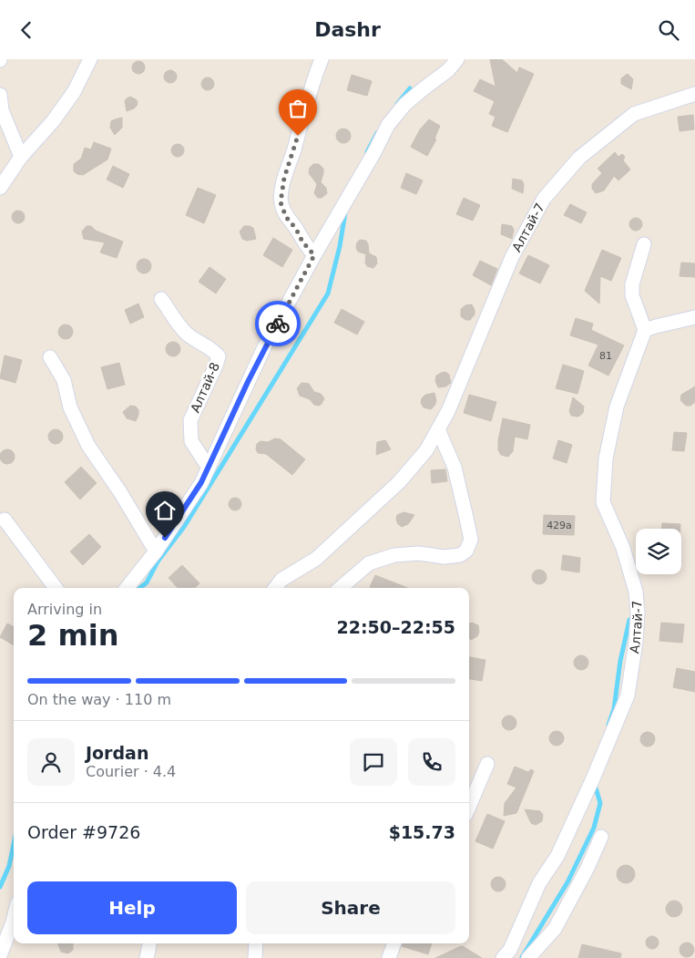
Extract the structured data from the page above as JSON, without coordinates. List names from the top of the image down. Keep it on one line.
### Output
{"streets":{"street":["Алтай-7","Алтай-8"]},"house_numbers":["81","429а"],"page":{"header":"Dashr","heading":["2 min","Arriving in","22:50–22:55"],"panel":["Jordan","Courier · 4.4","Order #9726","$15.73"],"bar":"On the way · 110 m","buttons":["Help","Share"]}}
